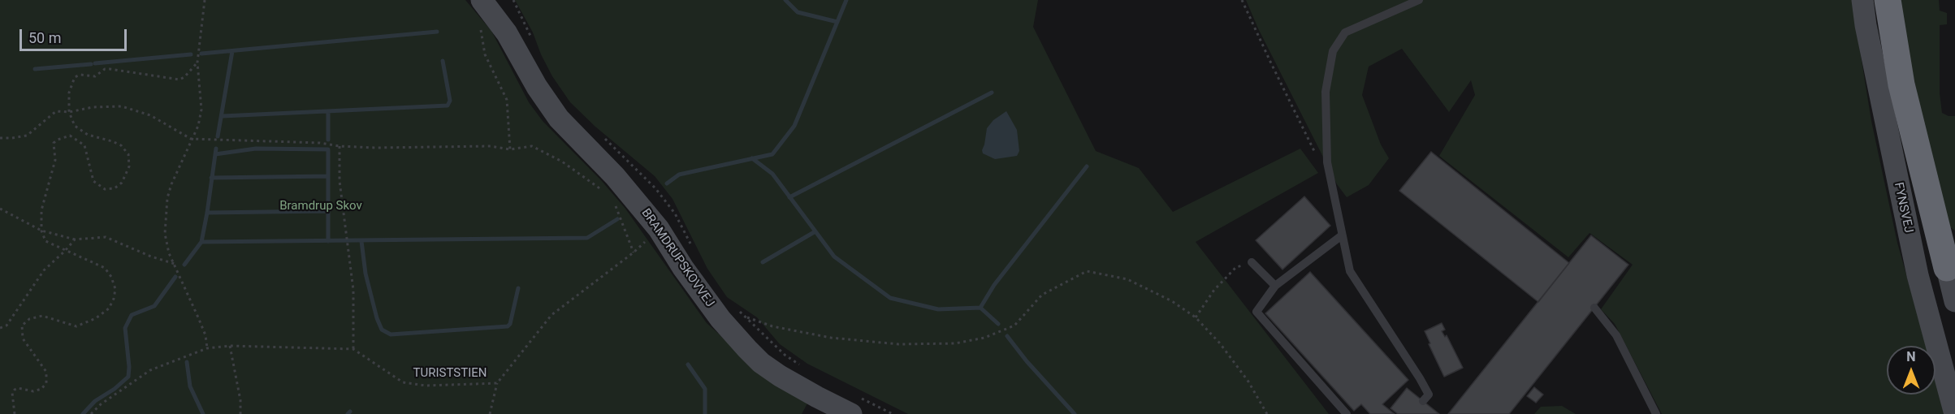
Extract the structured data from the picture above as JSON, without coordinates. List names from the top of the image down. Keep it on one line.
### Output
{"streets":{"street":["FYNSVEJ","BRAMDRUPSKOVVEJ"],"path":["TURISTSTIEN"]},"crossings":[["BRAMDRUPSKOVVEJ","TURISTSTIEN"]],"parks":["Bramdrup Skov"],"scale_bar":"50 m","north":"top"}
